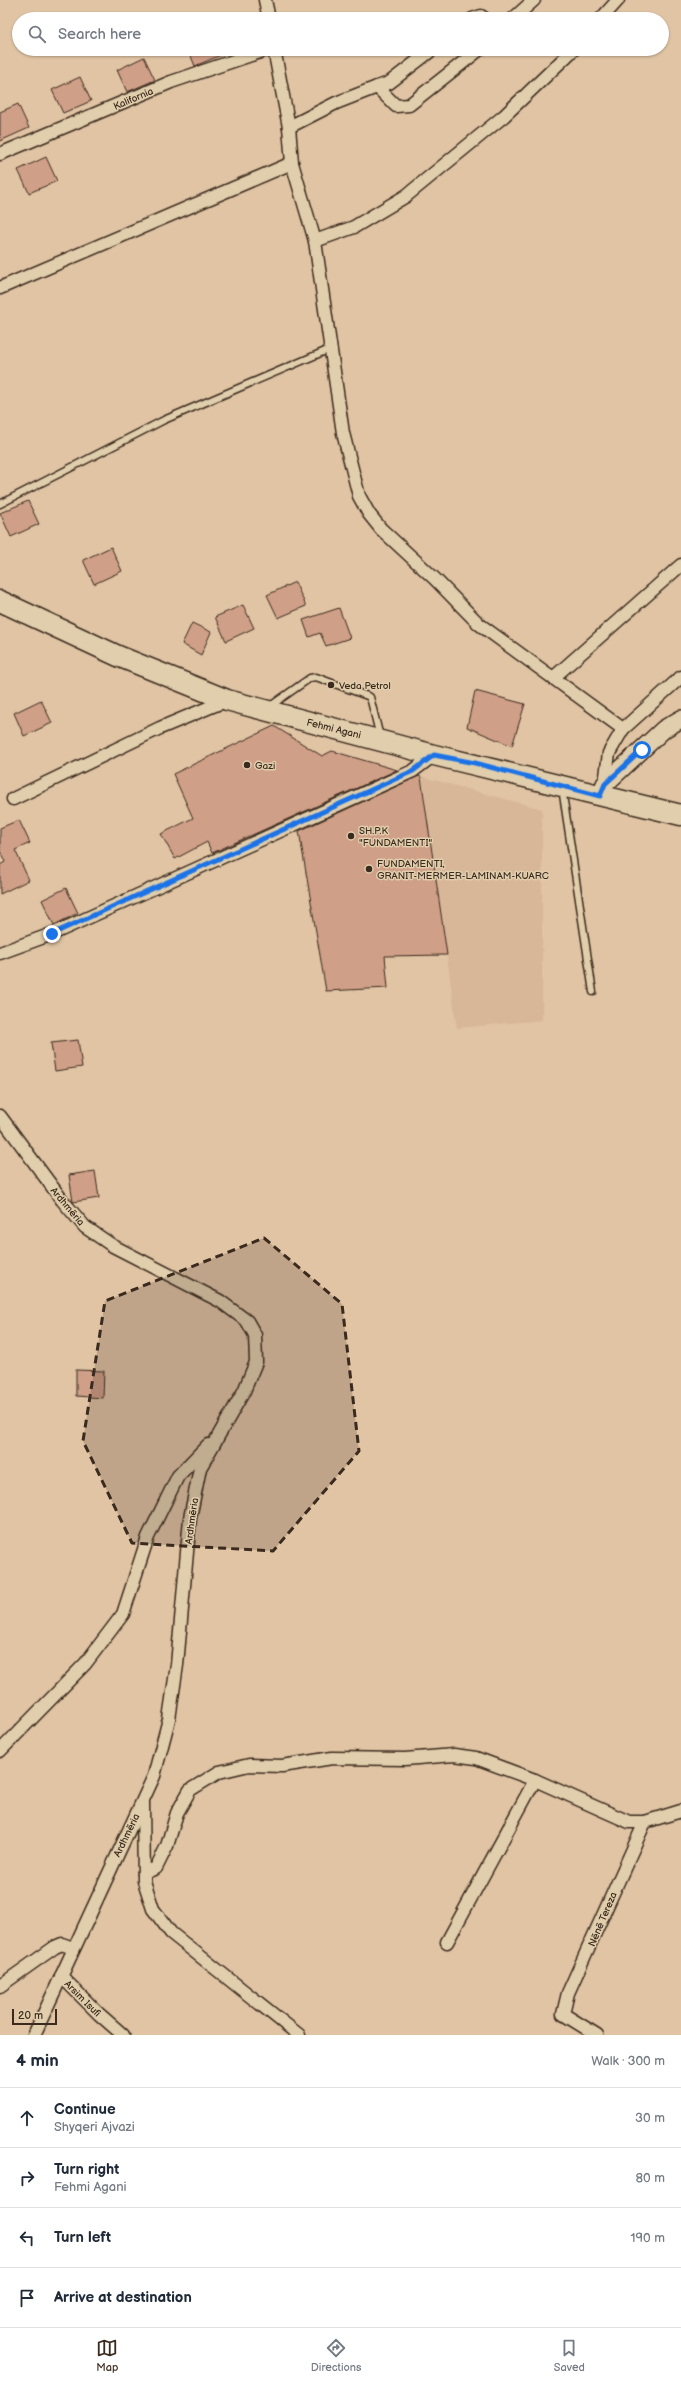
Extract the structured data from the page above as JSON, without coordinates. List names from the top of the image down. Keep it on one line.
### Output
{"streets":{"main road":["Fehmi Agani"],"street":["Kalifornia","Ardhmëria","Nënë Tereza","Arsim Isufi"]},"crossings":[["Ardhmëria","Arsim Isufi"]],"places":["Veda Petrol","Gazi","SH.P.K \"FUNDAMENTI\"","FUNDAMENTI, GRANIT-MERMER-LAMINAM-KUARC"],"scale_bar":"20 m","page":{"search":"Search here","scale":"20 m","heading":["4 min","Walk · 300 m"],"list":[["Continue","Shyqeri Ajvazi","30 m"],["Turn right","Fehmi Agani","80 m"],["Turn left","190 m"],"Arrive at destination"],"nav":["Map","Directions","Saved"]}}
